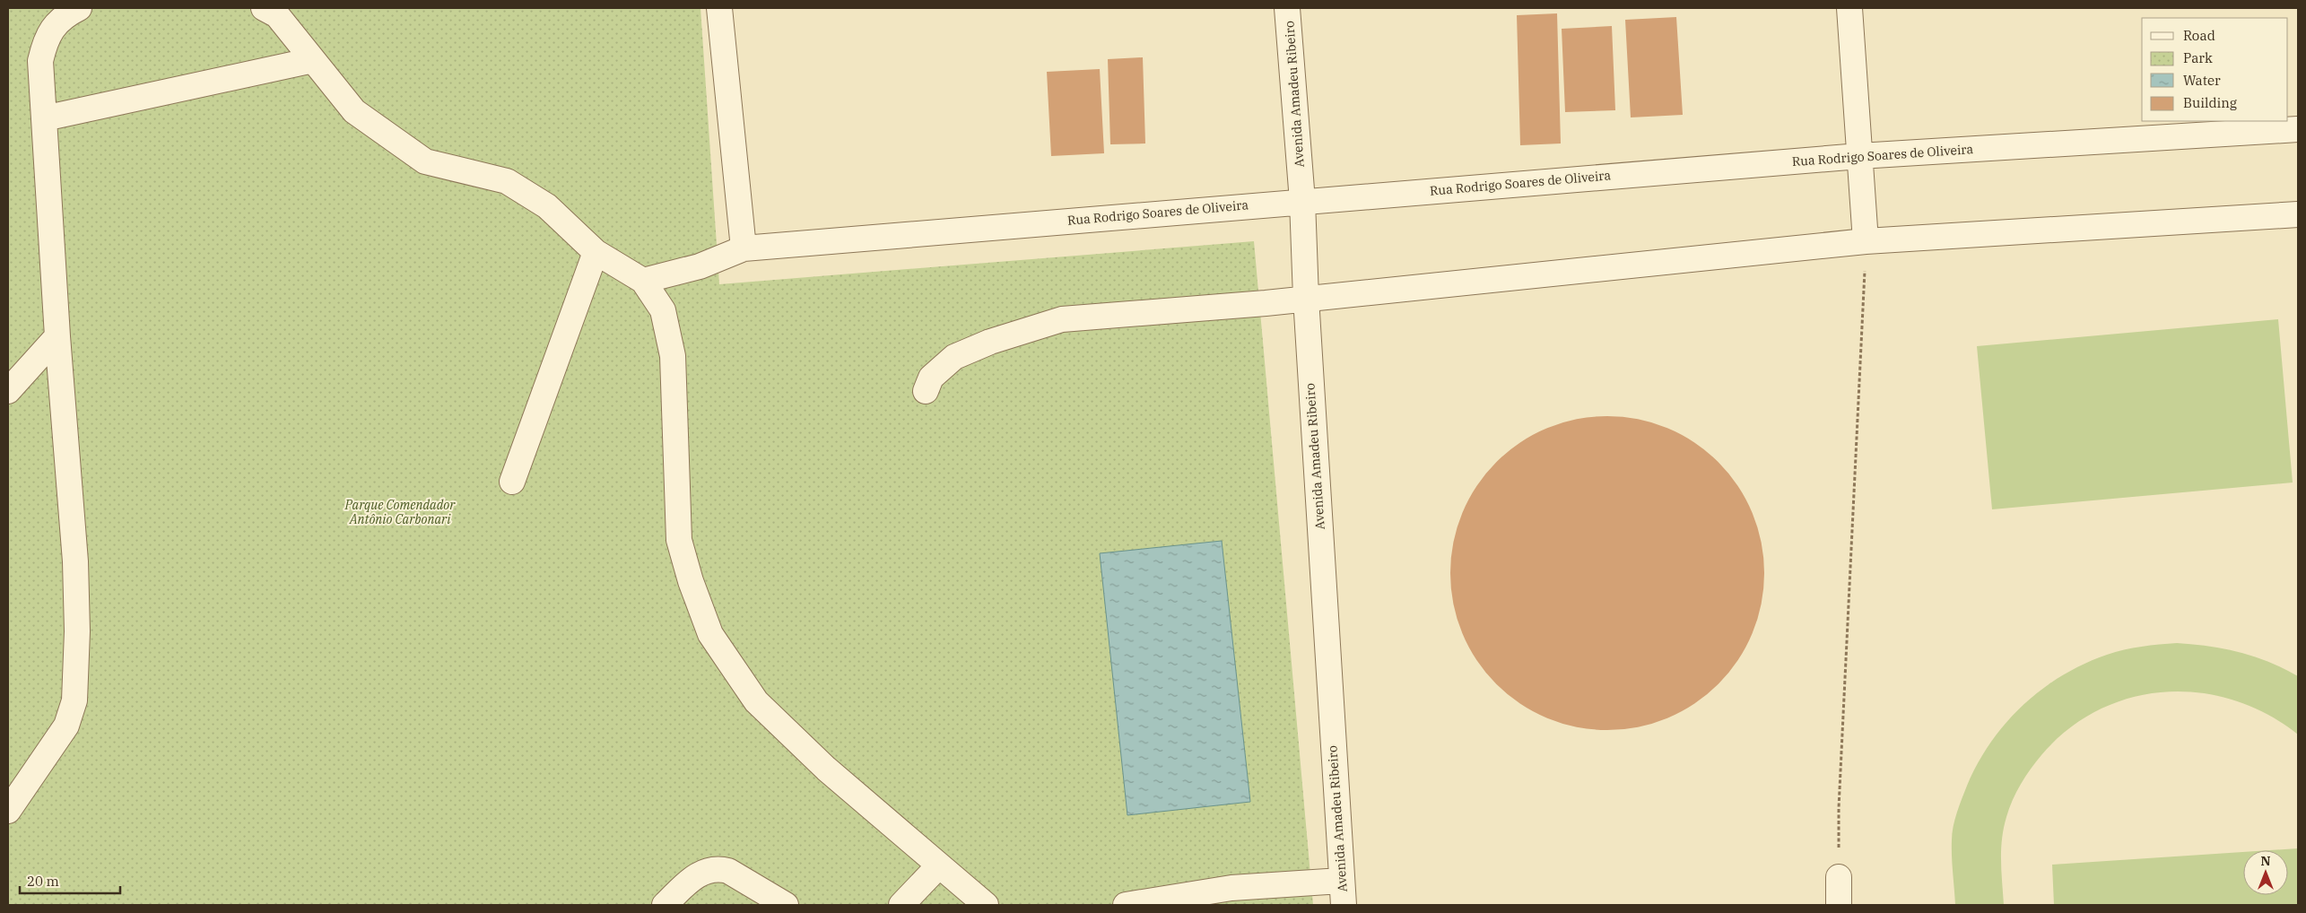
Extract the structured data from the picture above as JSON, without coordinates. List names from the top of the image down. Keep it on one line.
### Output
{"streets":{"street":["Avenida Amadeu Ribeiro","Rua Rodrigo Soares de Oliveira"]},"crossings":[["Avenida Amadeu Ribeiro","Rua Rodrigo Soares de Oliveira"]],"parks":["Parque Comendador Antônio Carbonari"],"legend":["Road","Park","Water","Building"],"scale_bar":"20 m","north":"top"}
